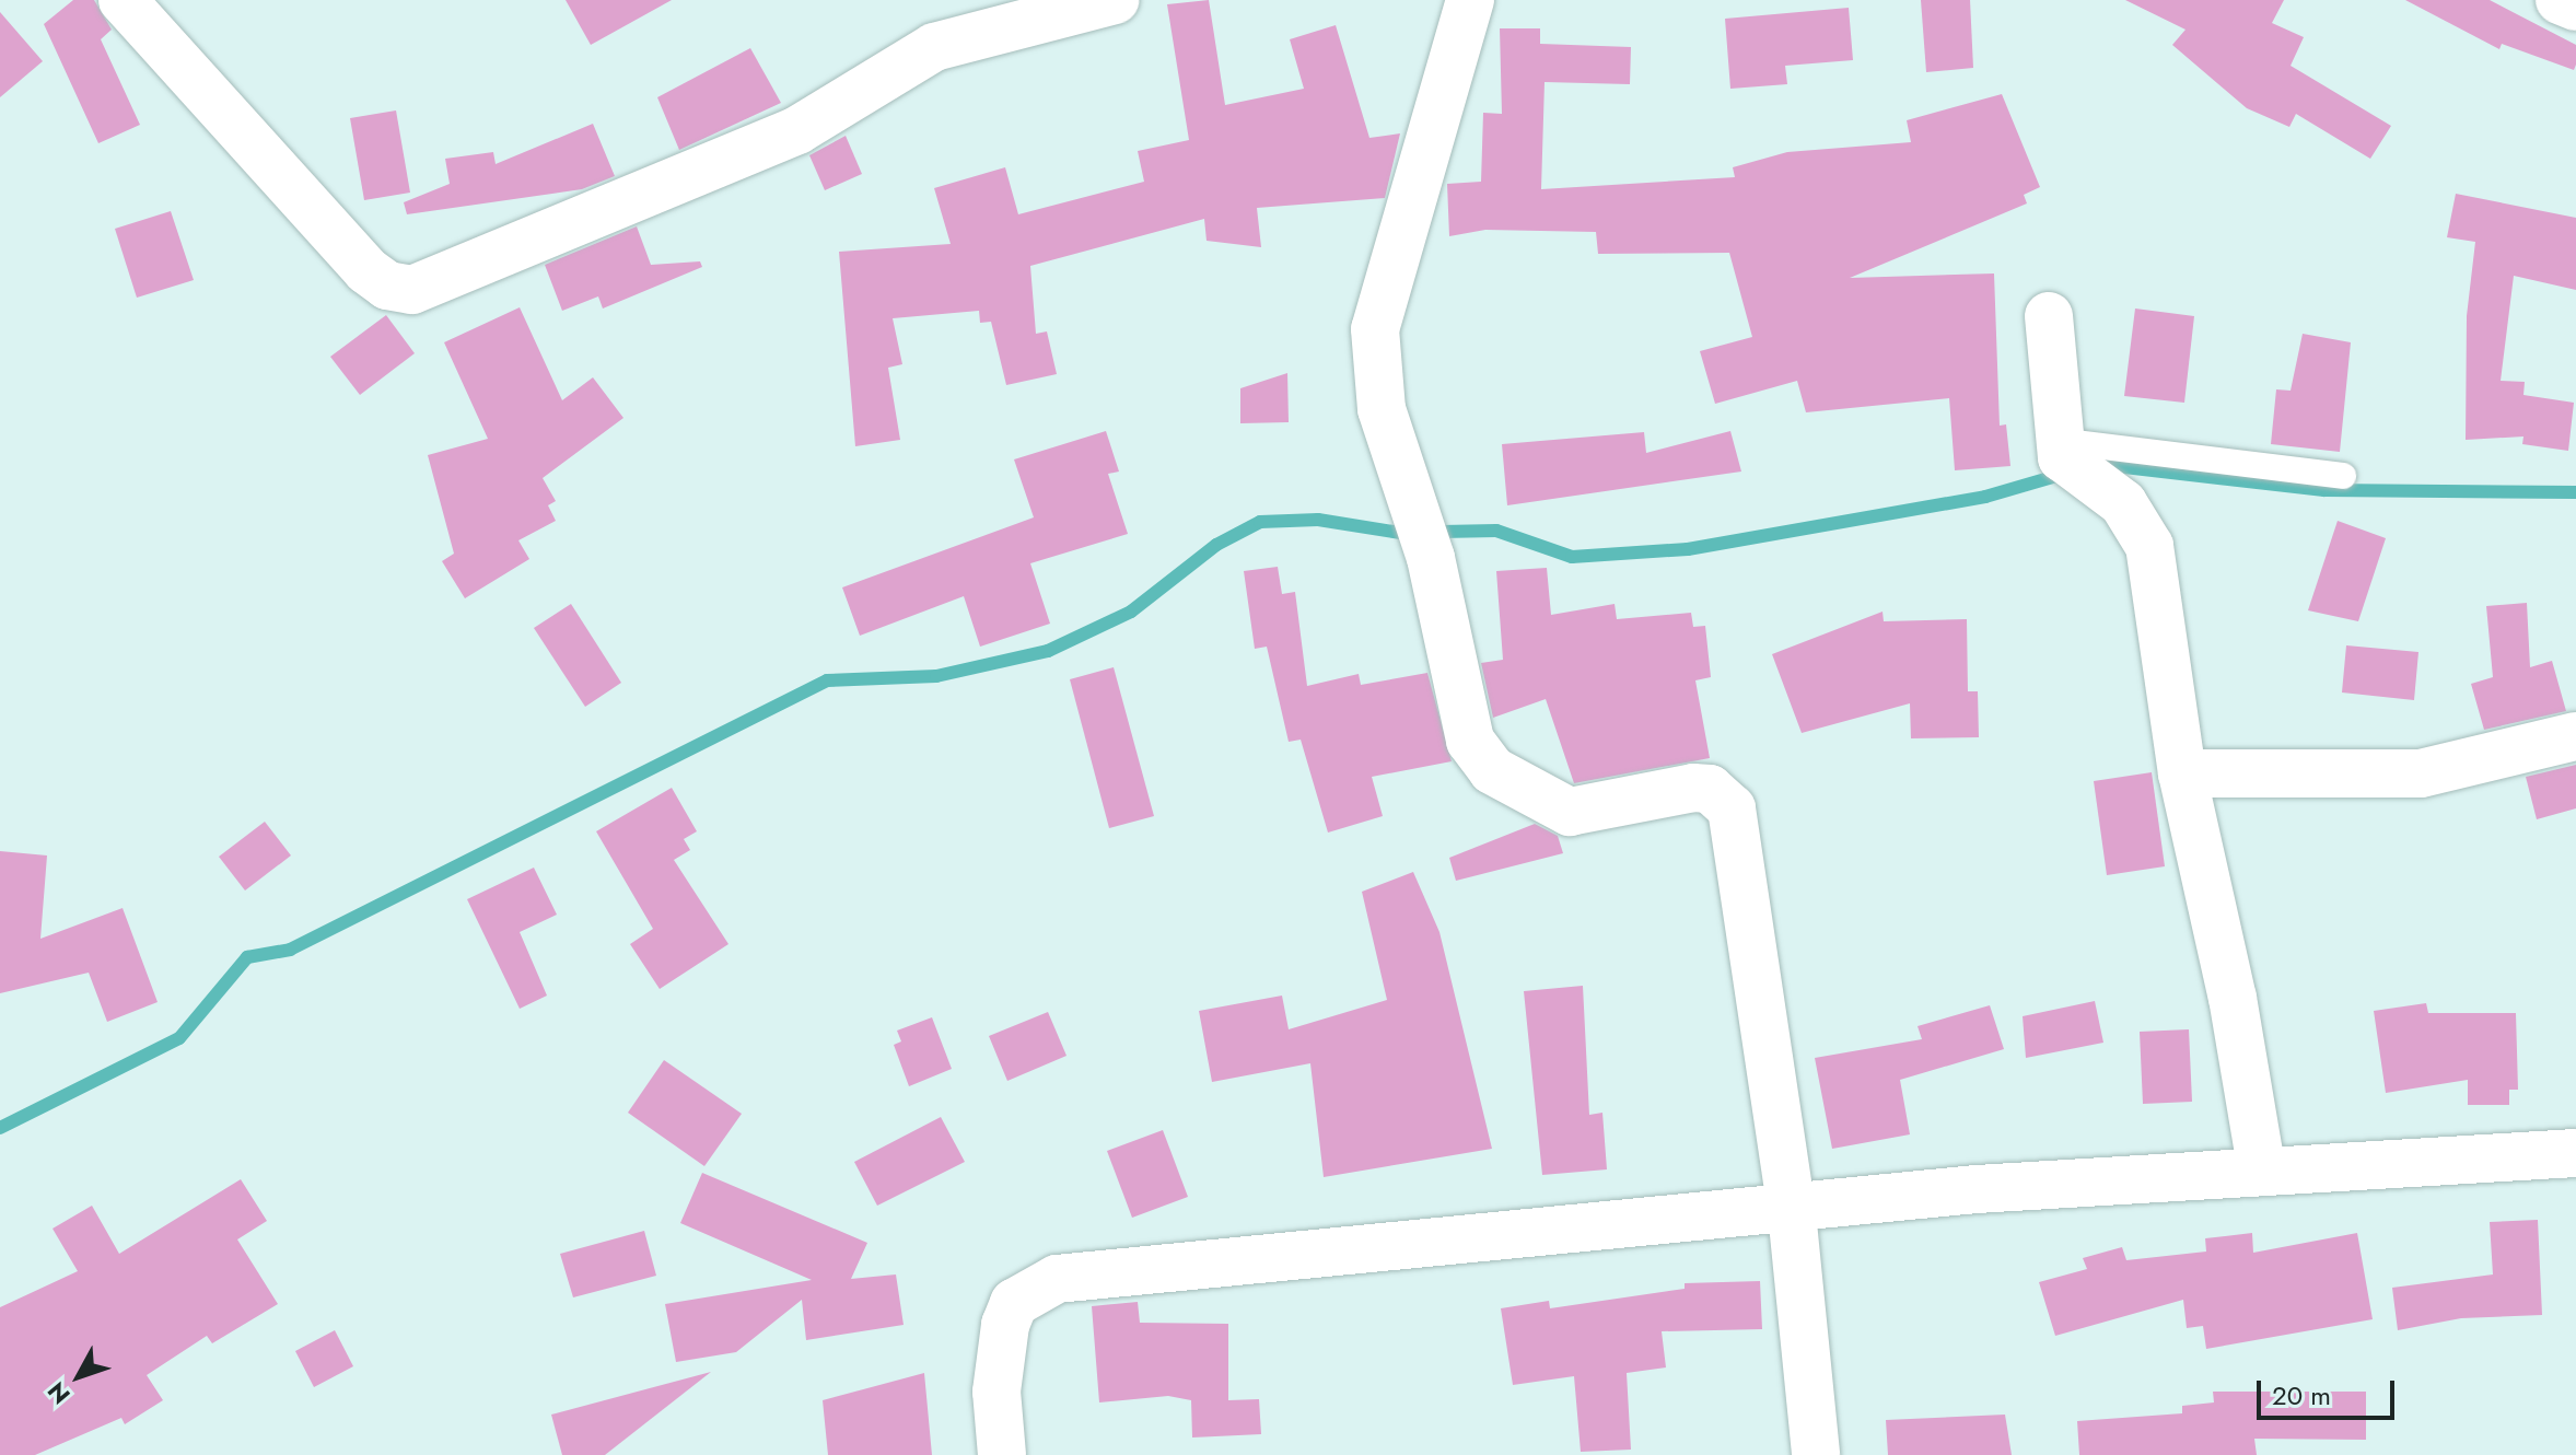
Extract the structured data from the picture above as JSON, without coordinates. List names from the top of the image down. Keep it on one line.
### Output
{"scale_bar":"20 m","north":"bottom left"}
